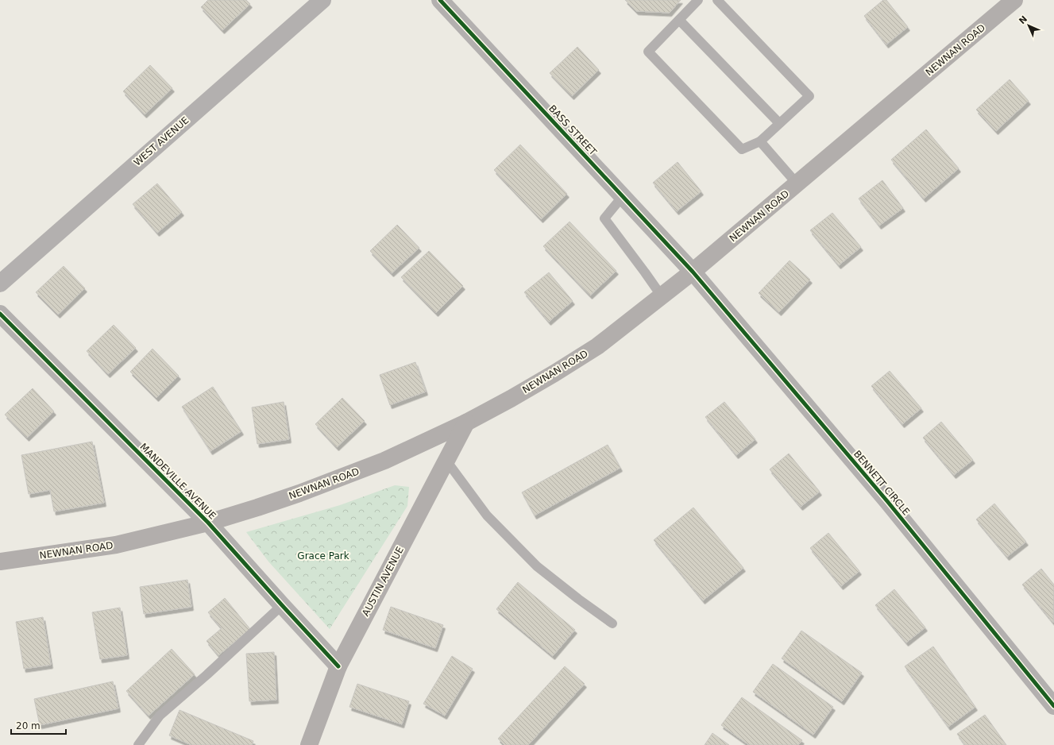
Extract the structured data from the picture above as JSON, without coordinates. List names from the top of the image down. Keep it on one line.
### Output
{"streets":{"main road":["NEWNAN ROAD","AUSTIN AVENUE"],"street":["BASS STREET","WEST AVENUE","MANDEVILLE AVENUE","BENNETT CIRCLE"]},"crossings":[["NEWNAN ROAD","BASS STREET"],["NEWNAN ROAD","MANDEVILLE AVENUE"],["NEWNAN ROAD","BENNETT CIRCLE"],["NEWNAN ROAD","AUSTIN AVENUE"],["BASS STREET","BENNETT CIRCLE"],["MANDEVILLE AVENUE","AUSTIN AVENUE"]],"parks":["Grace Park"],"scale_bar":"20 m","north":"top left"}
